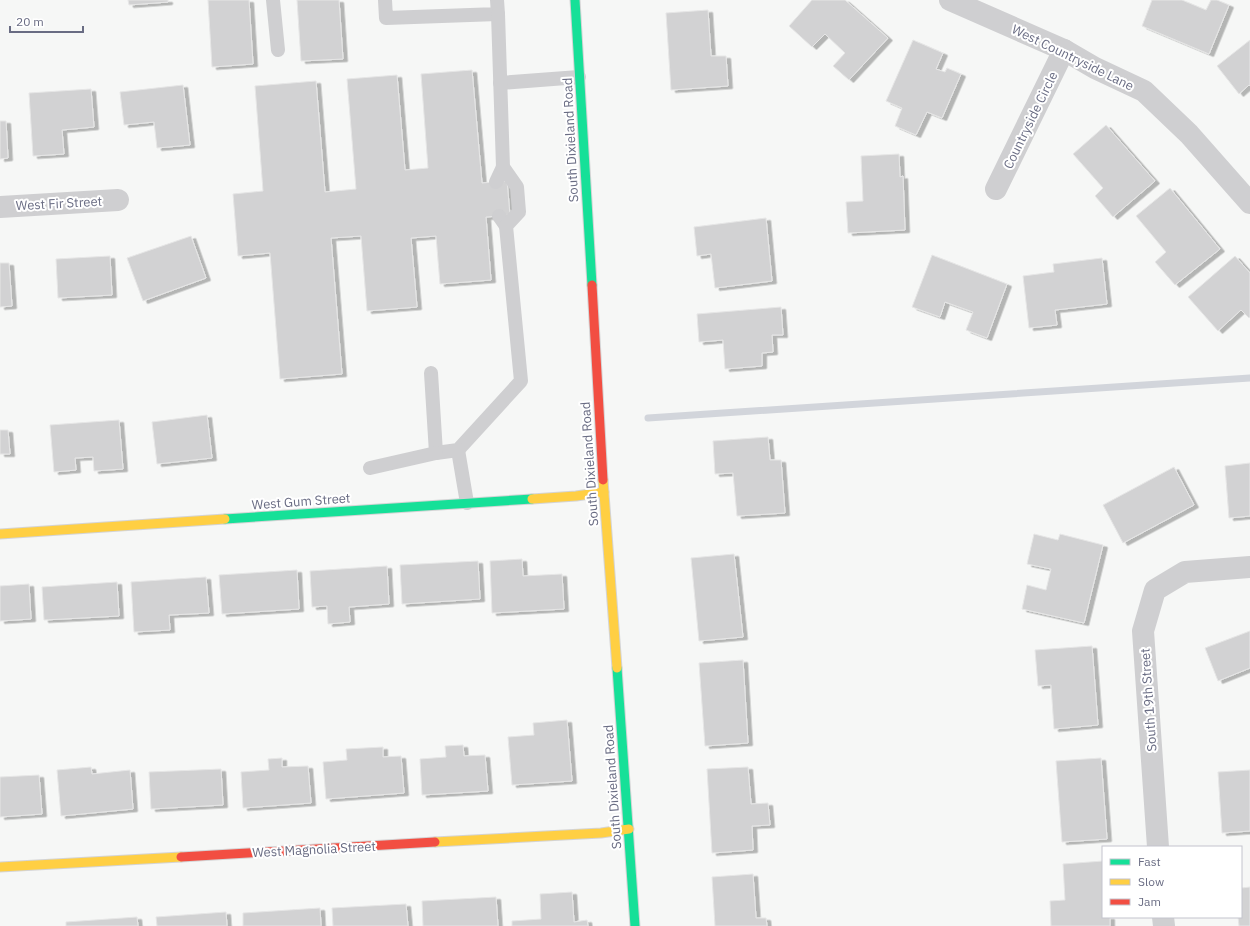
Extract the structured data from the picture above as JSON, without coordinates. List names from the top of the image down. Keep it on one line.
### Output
{"streets":{"street":["West Countryside Lane","Countryside Circle","South Dixieland Road","West Fir Street","West Gum Street","South 19th Street","West Magnolia Street"]},"crossings":[["West Countryside Lane","Countryside Circle"],["South Dixieland Road","West Gum Street"],["South Dixieland Road","West Magnolia Street"]],"legend":["Fast","Slow","Jam"],"scale_bar":"20 m"}
